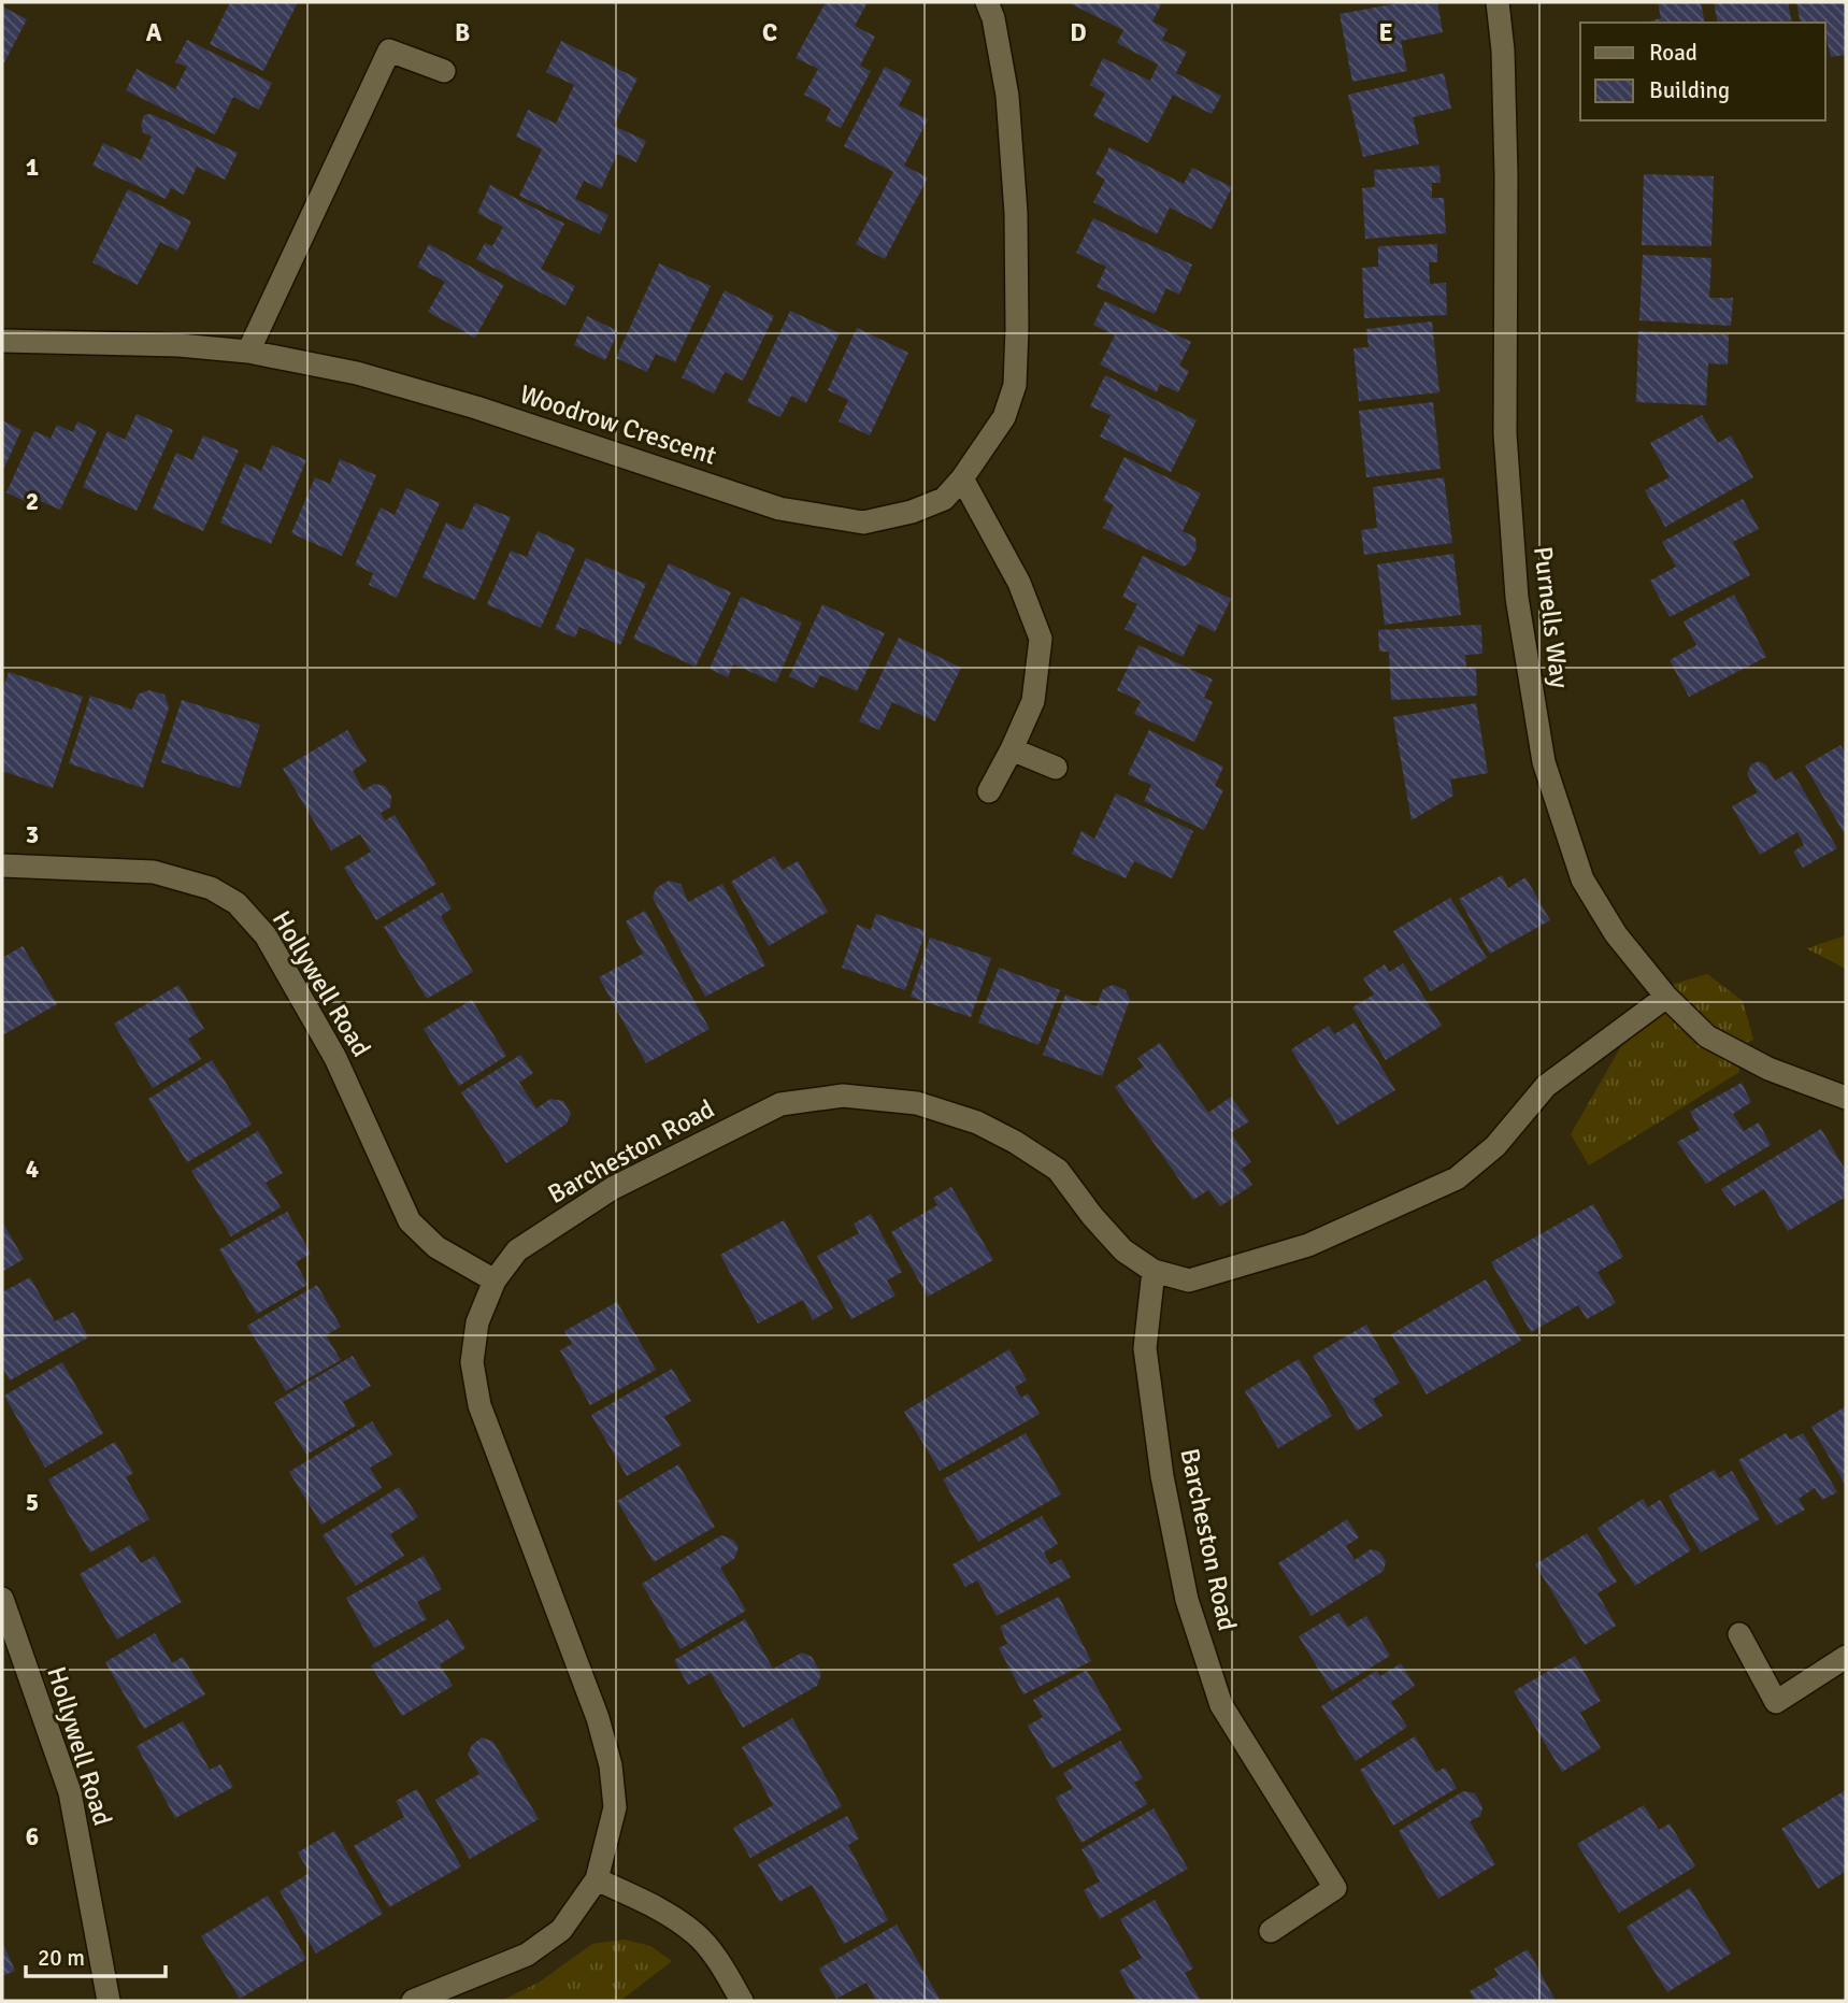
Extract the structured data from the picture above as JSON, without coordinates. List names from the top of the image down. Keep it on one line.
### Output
{"streets":{"street":["Woodrow Crescent","Purnells Way","Hollywell Road","Barcheston Road"]},"crossings":[["Purnells Way","Barcheston Road"],["Hollywell Road","Barcheston Road"]],"legend":["Road","Building"],"scale_bar":"20 m","grid":{"columns":["A","B","C","D","E"],"rows":["1","2","3","4","5","6"]}}
